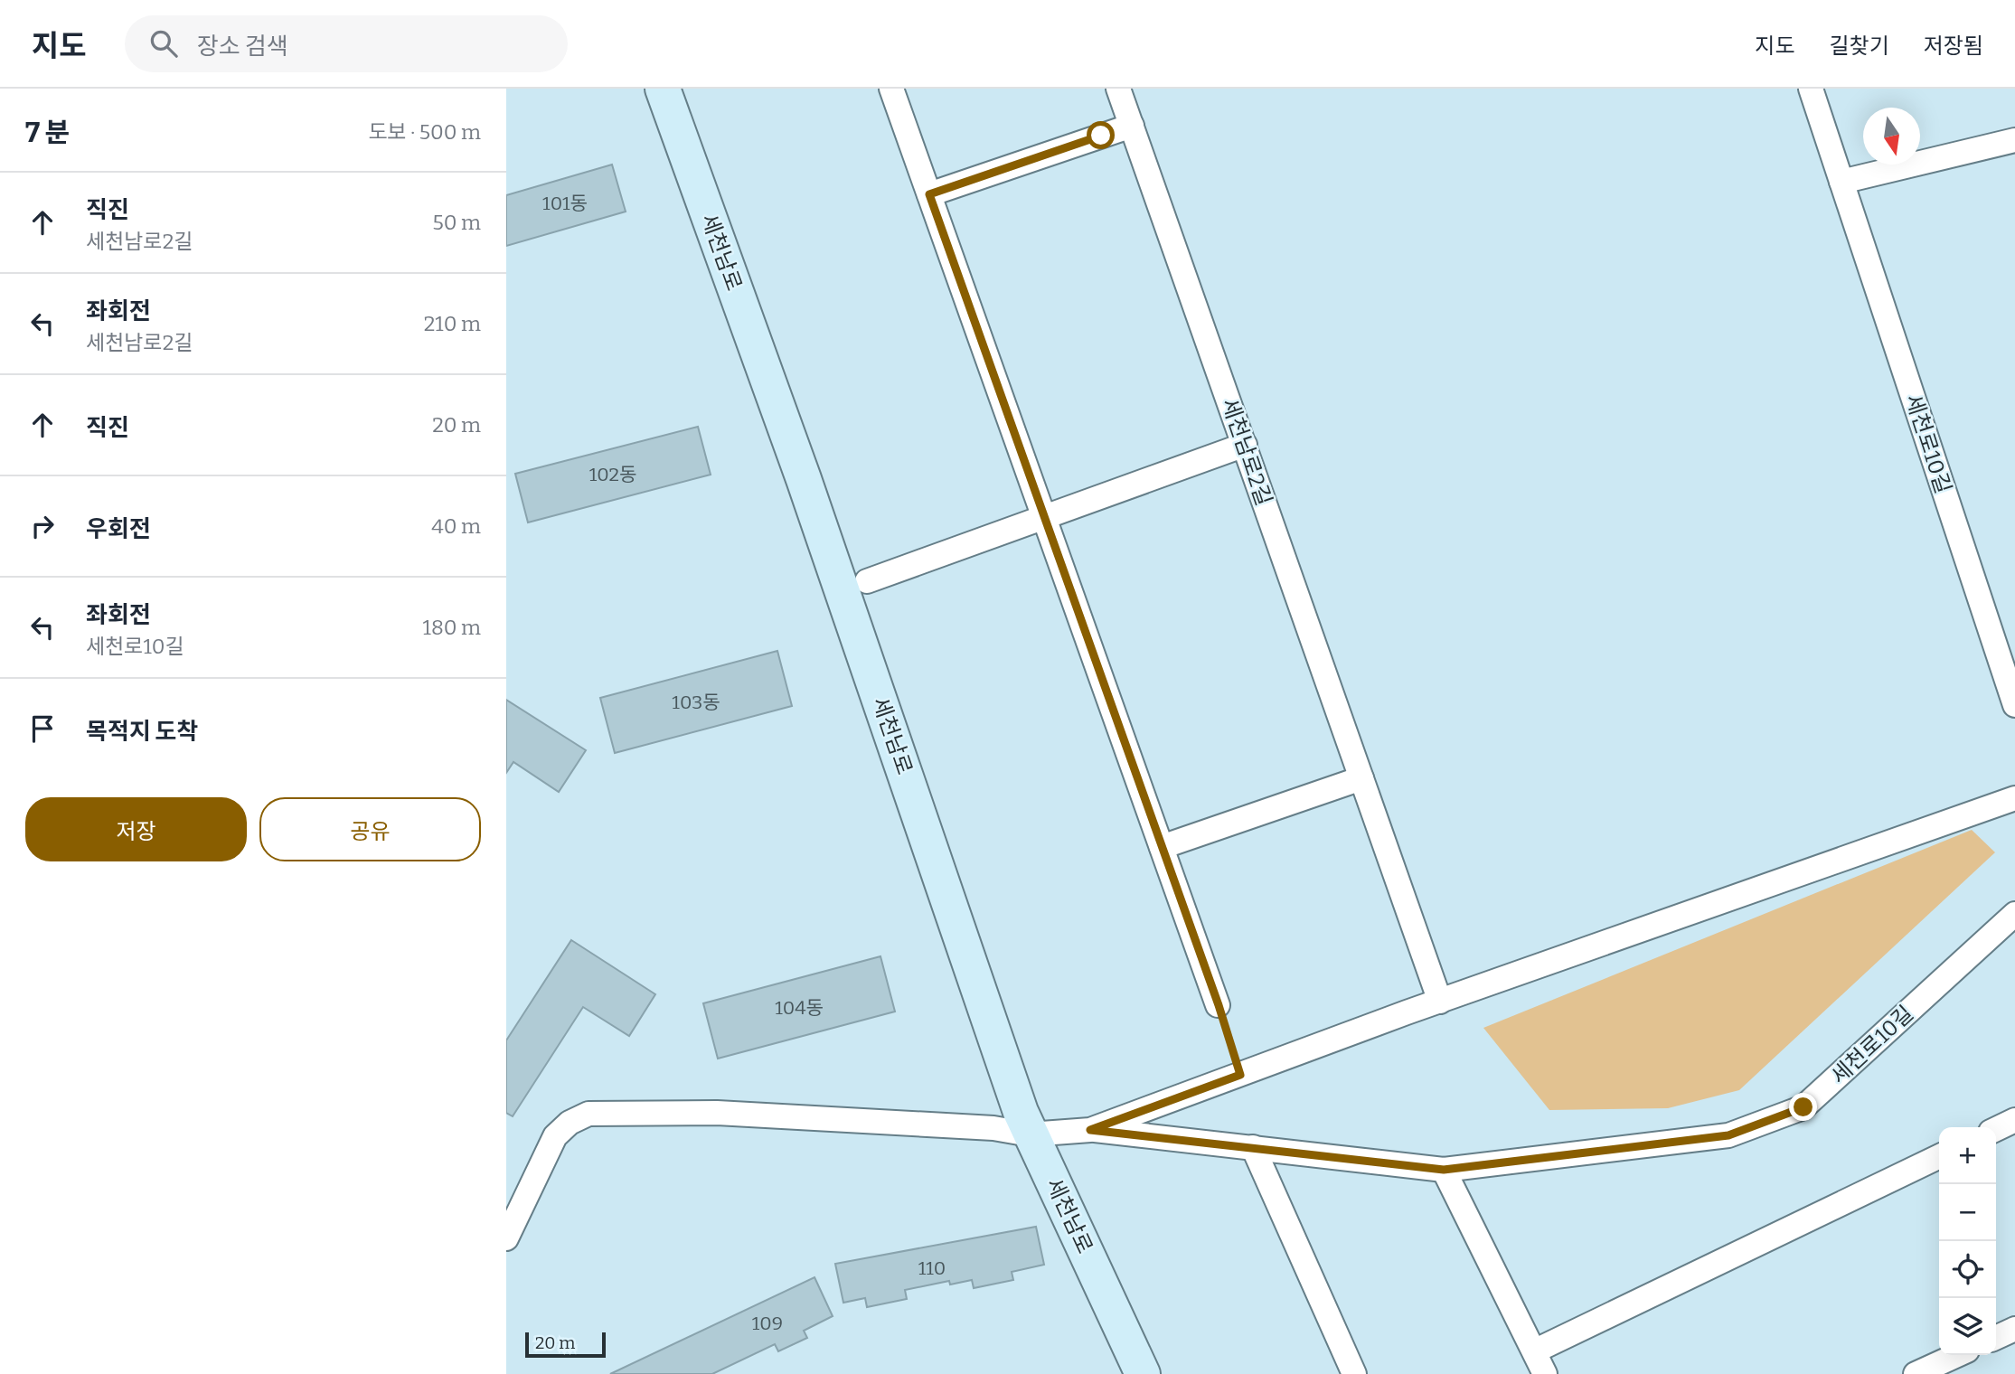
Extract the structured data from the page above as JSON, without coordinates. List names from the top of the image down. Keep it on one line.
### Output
{"streets":{"street":["세천남로","세천로10길","세천남로2길"]},"house_numbers":["101동","102동","103동","104동","110","109"],"scale_bar":"20 m","north":"bottom","page":{"header":"지도","search":"장소 검색","nav":["지도","길찾기","저장됨"],"heading":["7 분","도보 · 500 m"],"list":[["직진","세천남로2길","50 m"],["좌회전","세천남로2길","210 m"],["직진","20 m"],["우회전","40 m"],["좌회전","세천로10길","180 m"],"목적지 도착"],"buttons":["저장","공유"],"map_buttons":["+","−"],"scale":"20 m"}}
